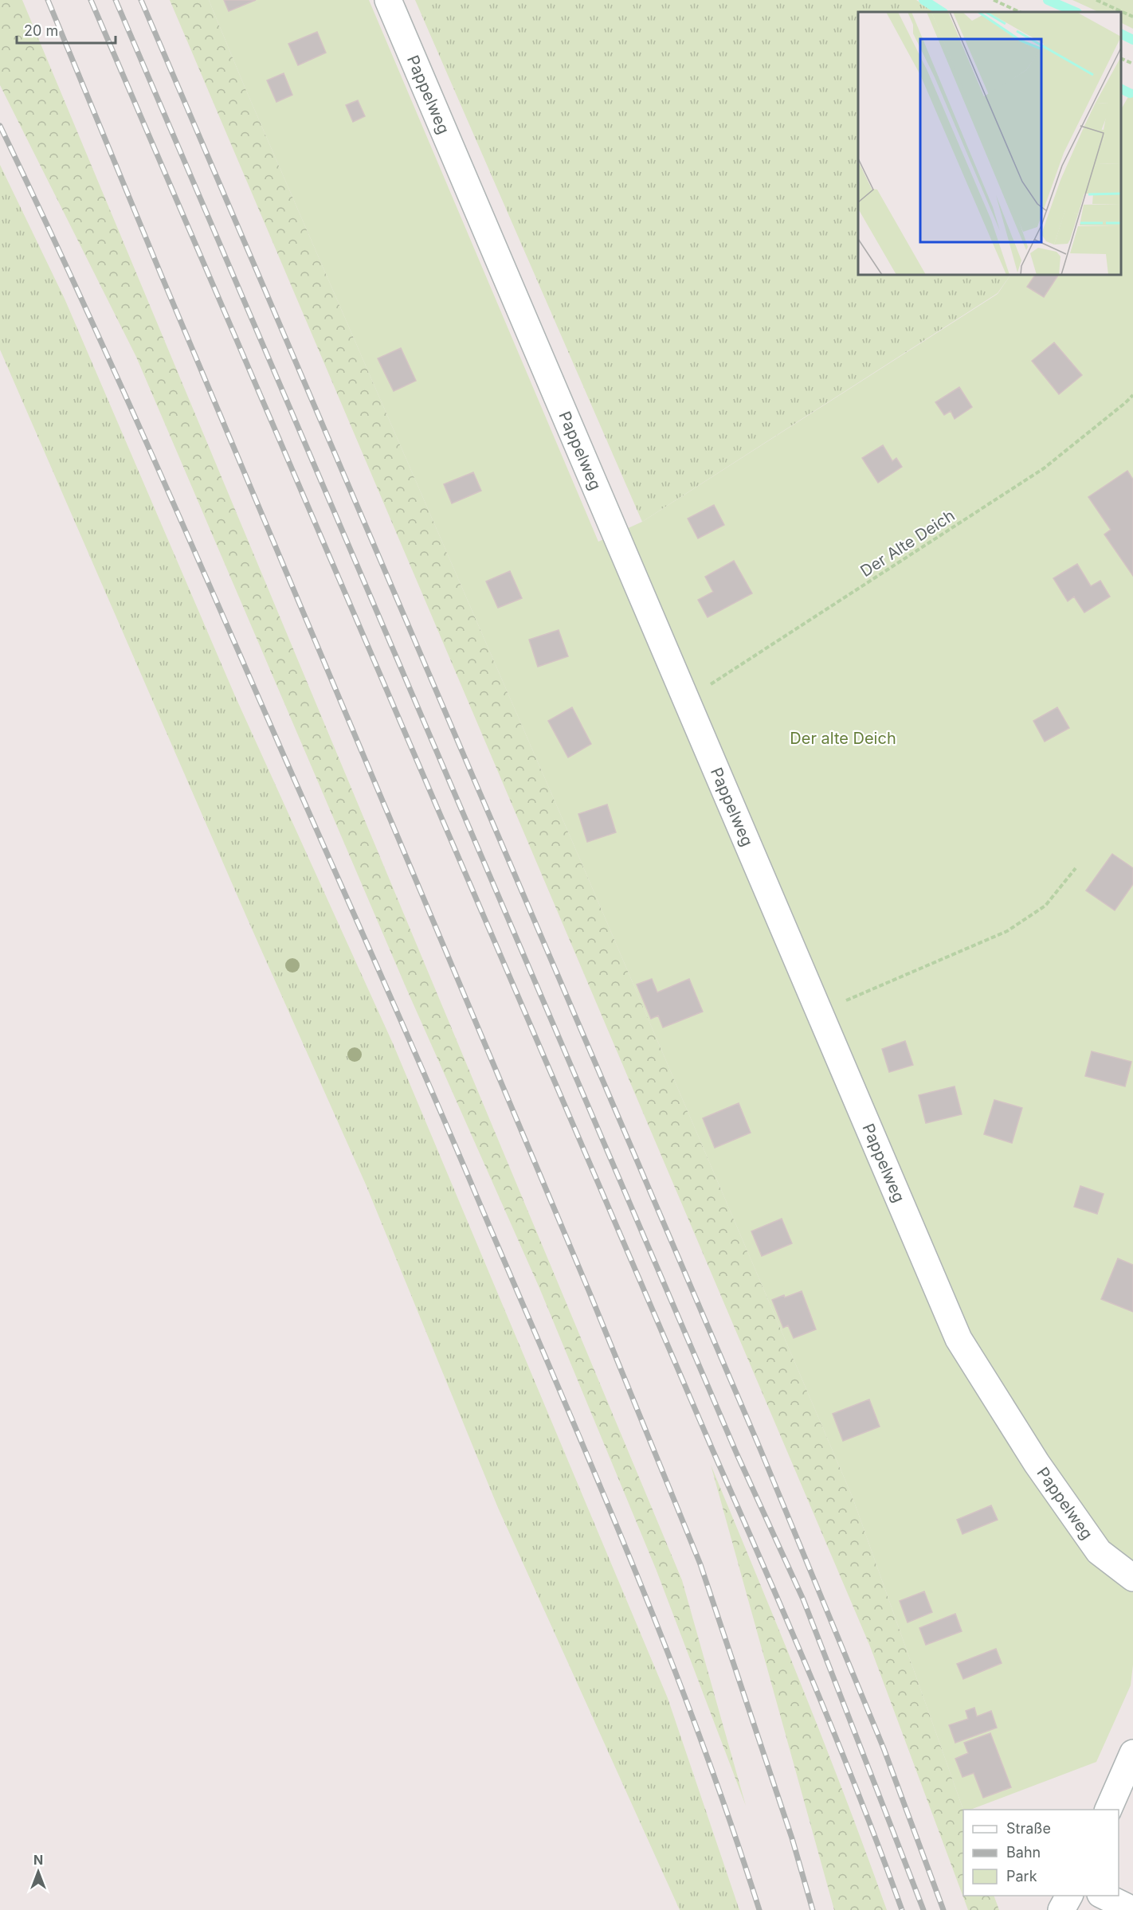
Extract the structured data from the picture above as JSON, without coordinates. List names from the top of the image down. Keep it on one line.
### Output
{"streets":{"street":["Pappelweg"],"path":["Der Alte Deich"]},"crossings":[["Pappelweg","Der Alte Deich"]],"parks":["Der alte Deich"],"legend":["Straße","Bahn","Park"],"scale_bar":"20 m","north":"top"}
